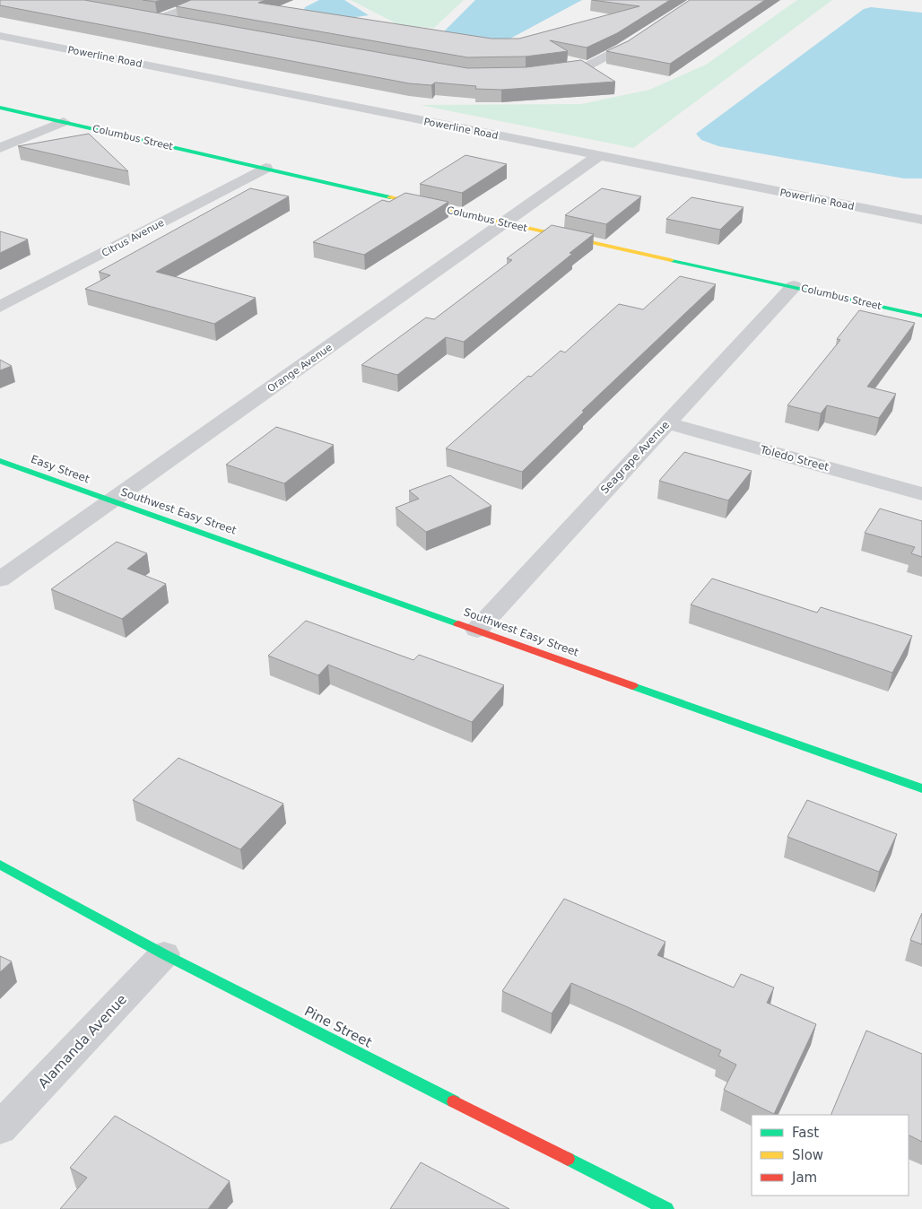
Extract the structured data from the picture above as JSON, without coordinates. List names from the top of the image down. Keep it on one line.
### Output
{"streets":{"street":["Powerline Road","Columbus Street","Citrus Avenue","Orange Avenue","Seagrape Avenue","Toledo Street","Easy Street","Southwest Easy Street","Pine Street","Alamanda Avenue"]},"crossings":[["Powerline Road","Orange Avenue"],["Columbus Street","Citrus Avenue"],["Columbus Street","Orange Avenue"],["Columbus Street","Seagrape Avenue"],["Orange Avenue","Easy Street"],["Orange Avenue","Southwest Easy Street"],["Seagrape Avenue","Toledo Street"],["Seagrape Avenue","Southwest Easy Street"],["Easy Street","Southwest Easy Street"],["Pine Street","Alamanda Avenue"]],"legend":["Fast","Slow","Jam"]}
